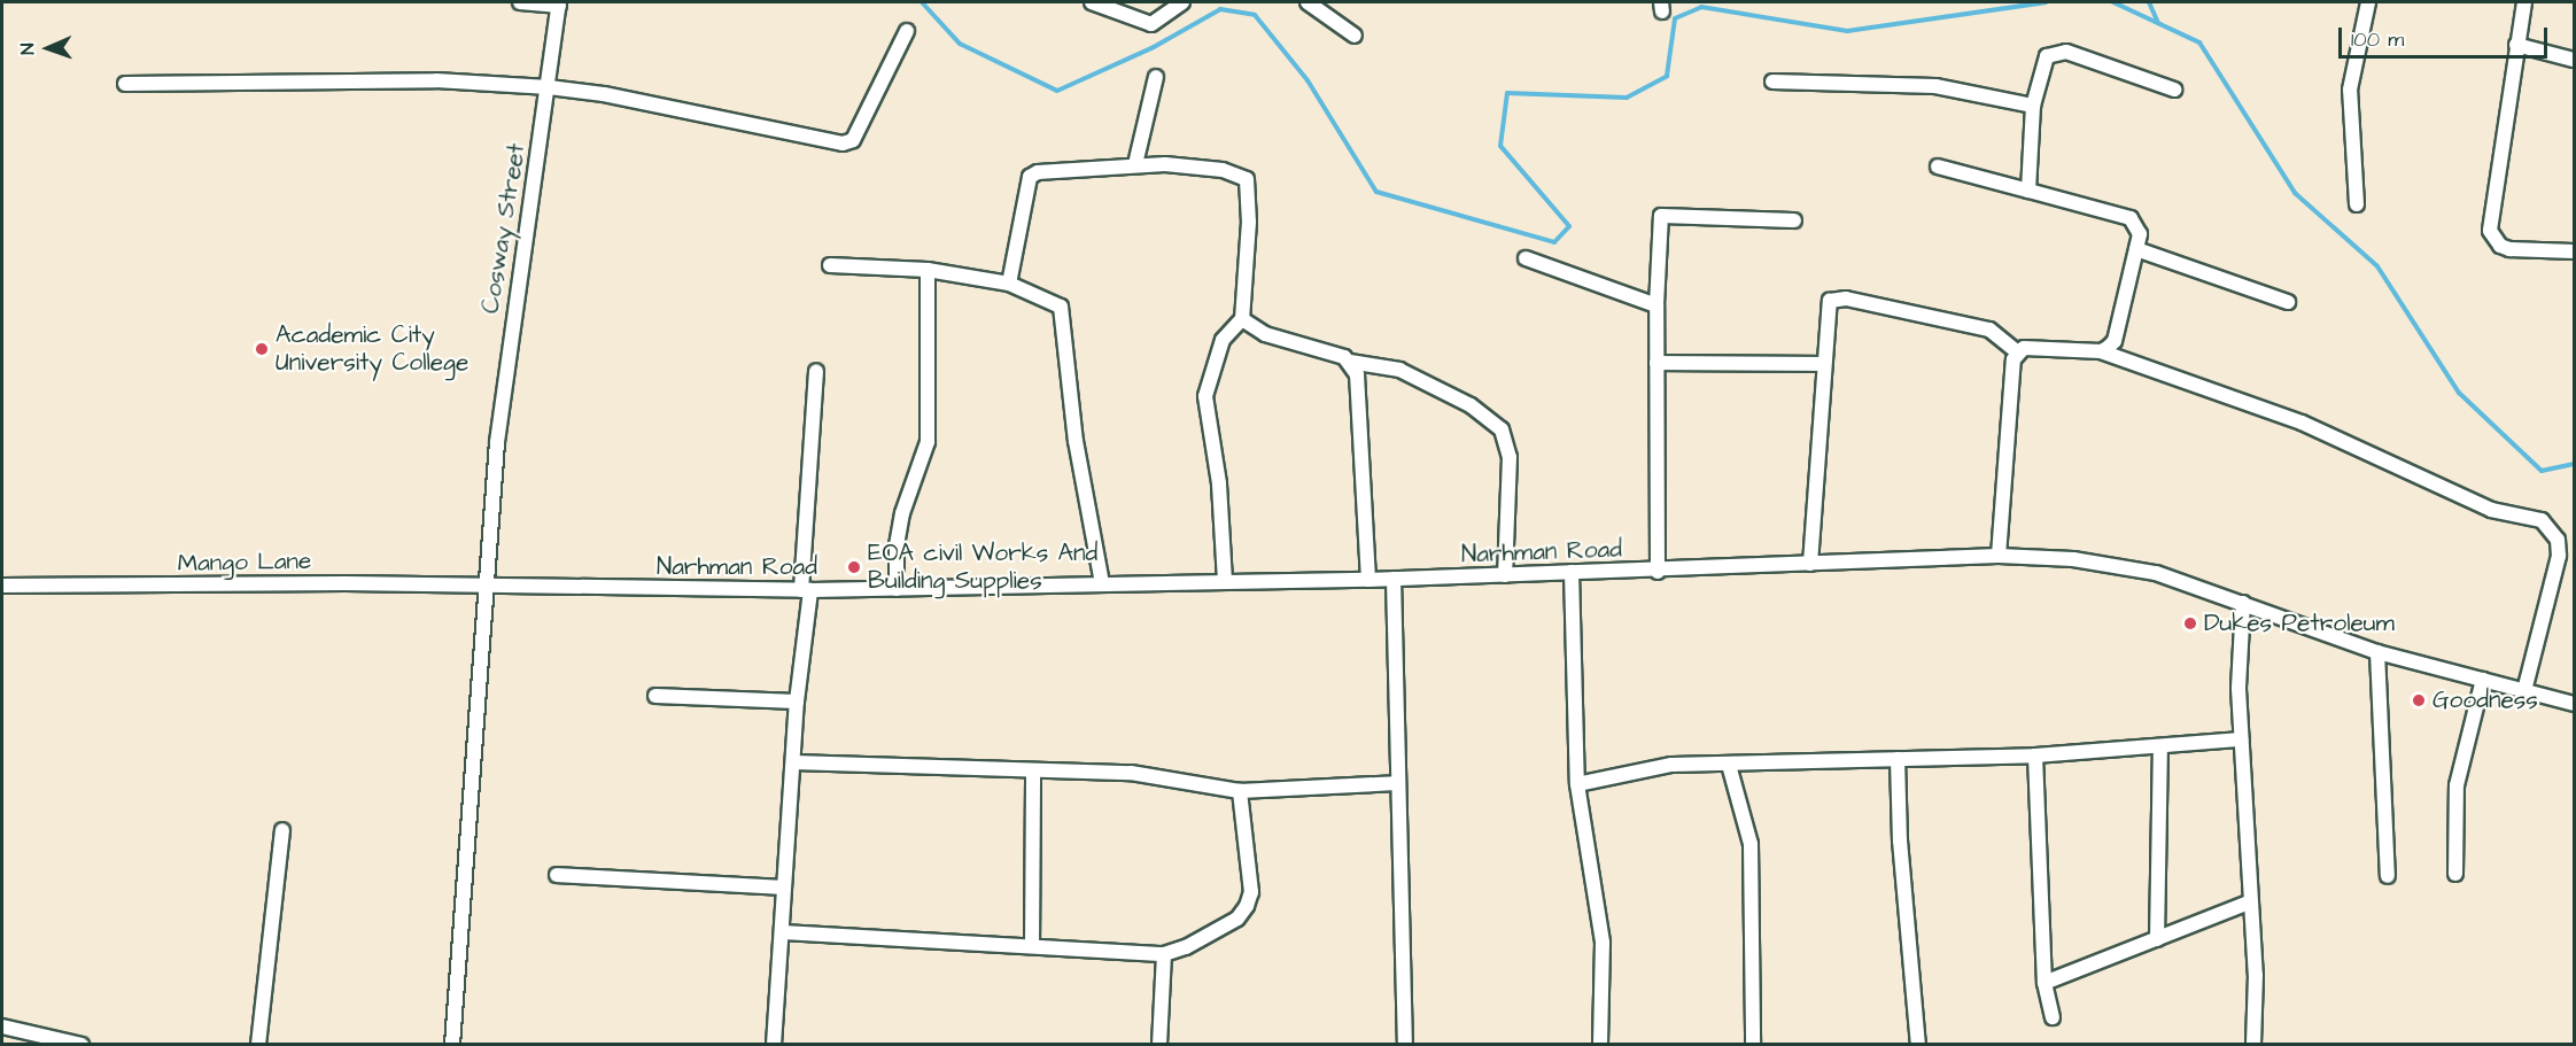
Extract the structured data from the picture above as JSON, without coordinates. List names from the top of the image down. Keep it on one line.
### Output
{"streets":{"street":["Cosway Street","Narhman Road","Mango Lane"]},"crossings":[["Cosway Street","Narhman Road"],["Cosway Street","Mango Lane"],["Narhman Road","Mango Lane"]],"places":["Academic City University College","EOA civil Works And Building Supplies","Dukes Petroleum","Goodness"],"scale_bar":"100 m","north":"left"}
